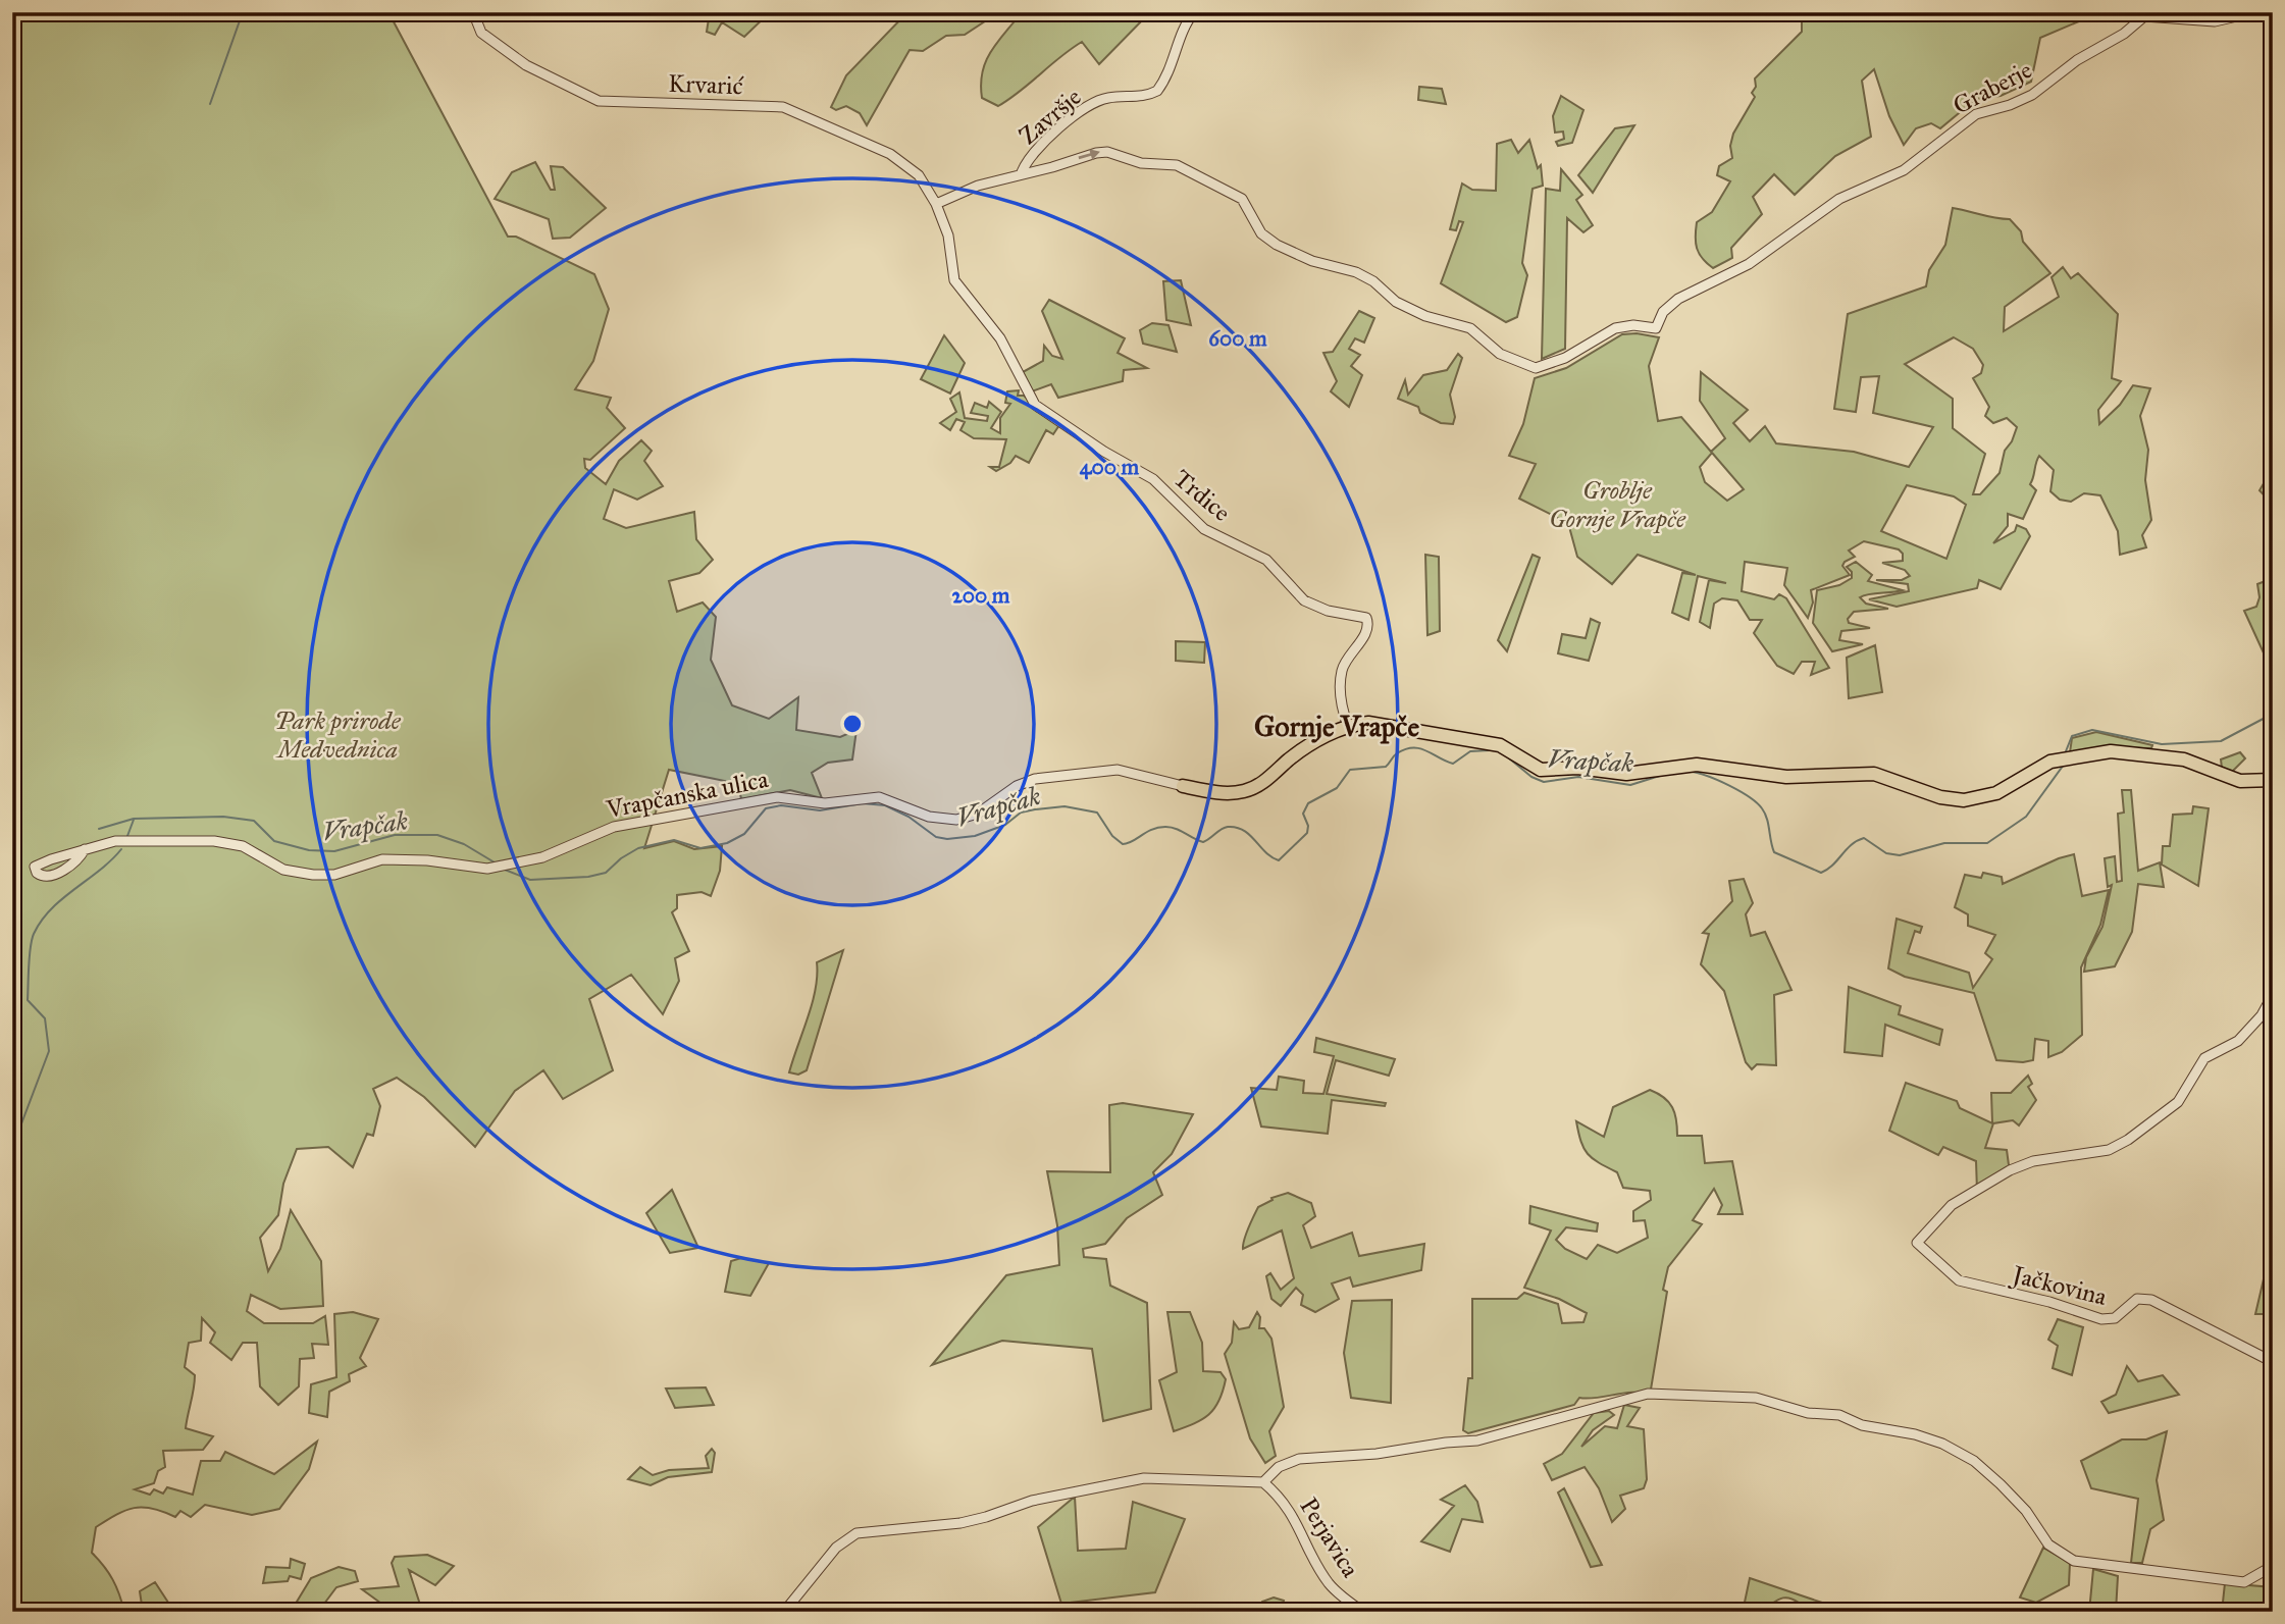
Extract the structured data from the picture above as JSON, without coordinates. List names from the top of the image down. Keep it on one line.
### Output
{"streets":{"main road":["Vrapčanska ulica"],"street":["Krvarić","Graberje","Završje","Trdice","Jačkovina","Perjavica"]},"crossings":[["Krvarić","Završje"],["Krvarić","Trdice"],["Graberje","Završje"],["Završje","Trdice"],["Trdice","Vrapčanska ulica"]],"one_way":["Graberje"],"districts":["Gornje Vrapče"],"water":["Vrapčak"],"parks":["Groblje Gornje Vrapče","Park prirode Medvednica"],"rings":["600 m","400 m","200 m"]}
